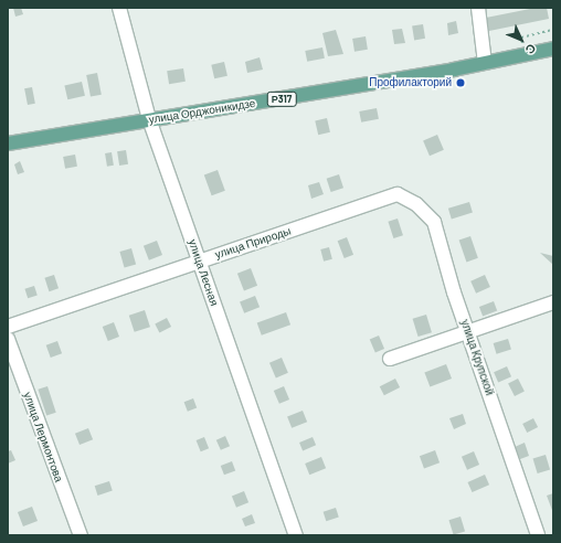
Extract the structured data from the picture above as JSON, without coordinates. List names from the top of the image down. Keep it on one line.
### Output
{"streets":{"main road":["Р317","улица Орджоникидзе"],"street":["улица Природы","улица Лесная","улица Крупской","улица Лермонтова"]},"crossings":[["улица Орджоникидзе","улица Лесная"],["улица Природы","улица Лесная"],["улица Природы","улица Крупской"]],"places":["Профилакторий"],"north":"bottom right"}
